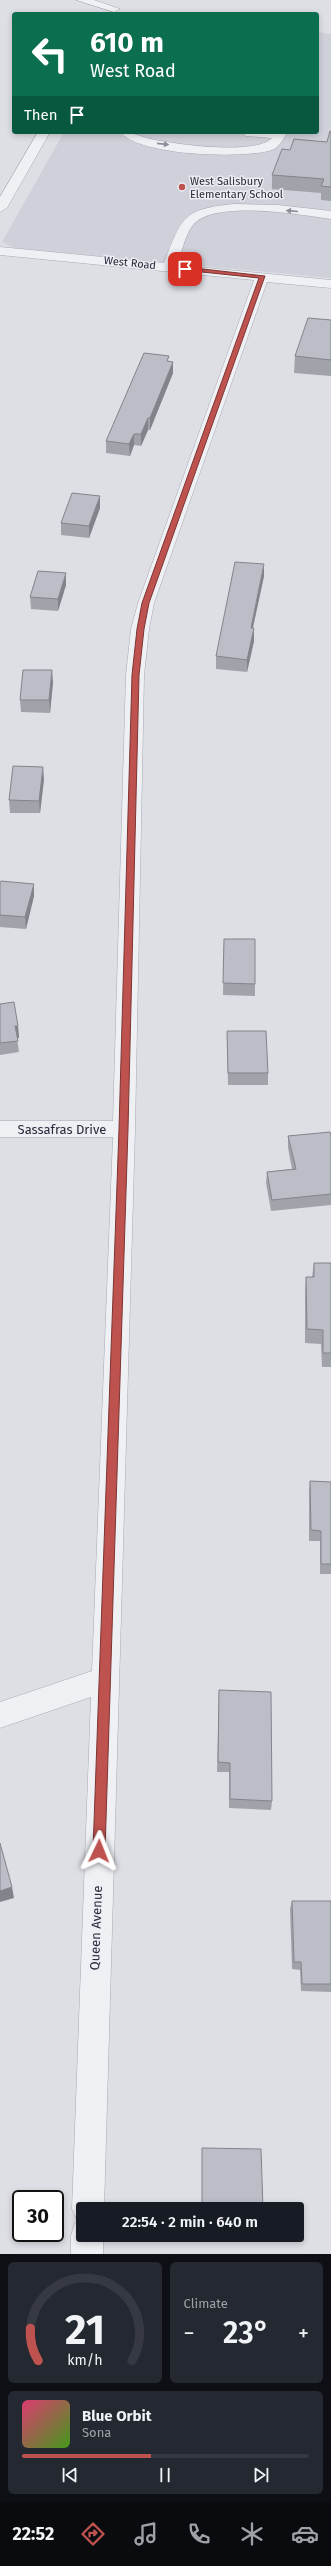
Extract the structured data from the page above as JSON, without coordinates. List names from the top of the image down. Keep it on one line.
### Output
{"streets":{"street":["West Road","Sassafras Drive","Queen Avenue"]},"crossings":[["West Road","Queen Avenue"],["Sassafras Drive","Queen Avenue"]],"places":["West Salisbury Elementary School"],"page":{"turn":["610 m","West Road"],"then":"Then","limit":"30","trip":"22:54 · 2 min · 640 m","tile":"Climate","heat":["−","23°","+"],"song":["Blue Orbit","Sona"],"tabs":"22:52","gauge":["21","km/h"]}}
